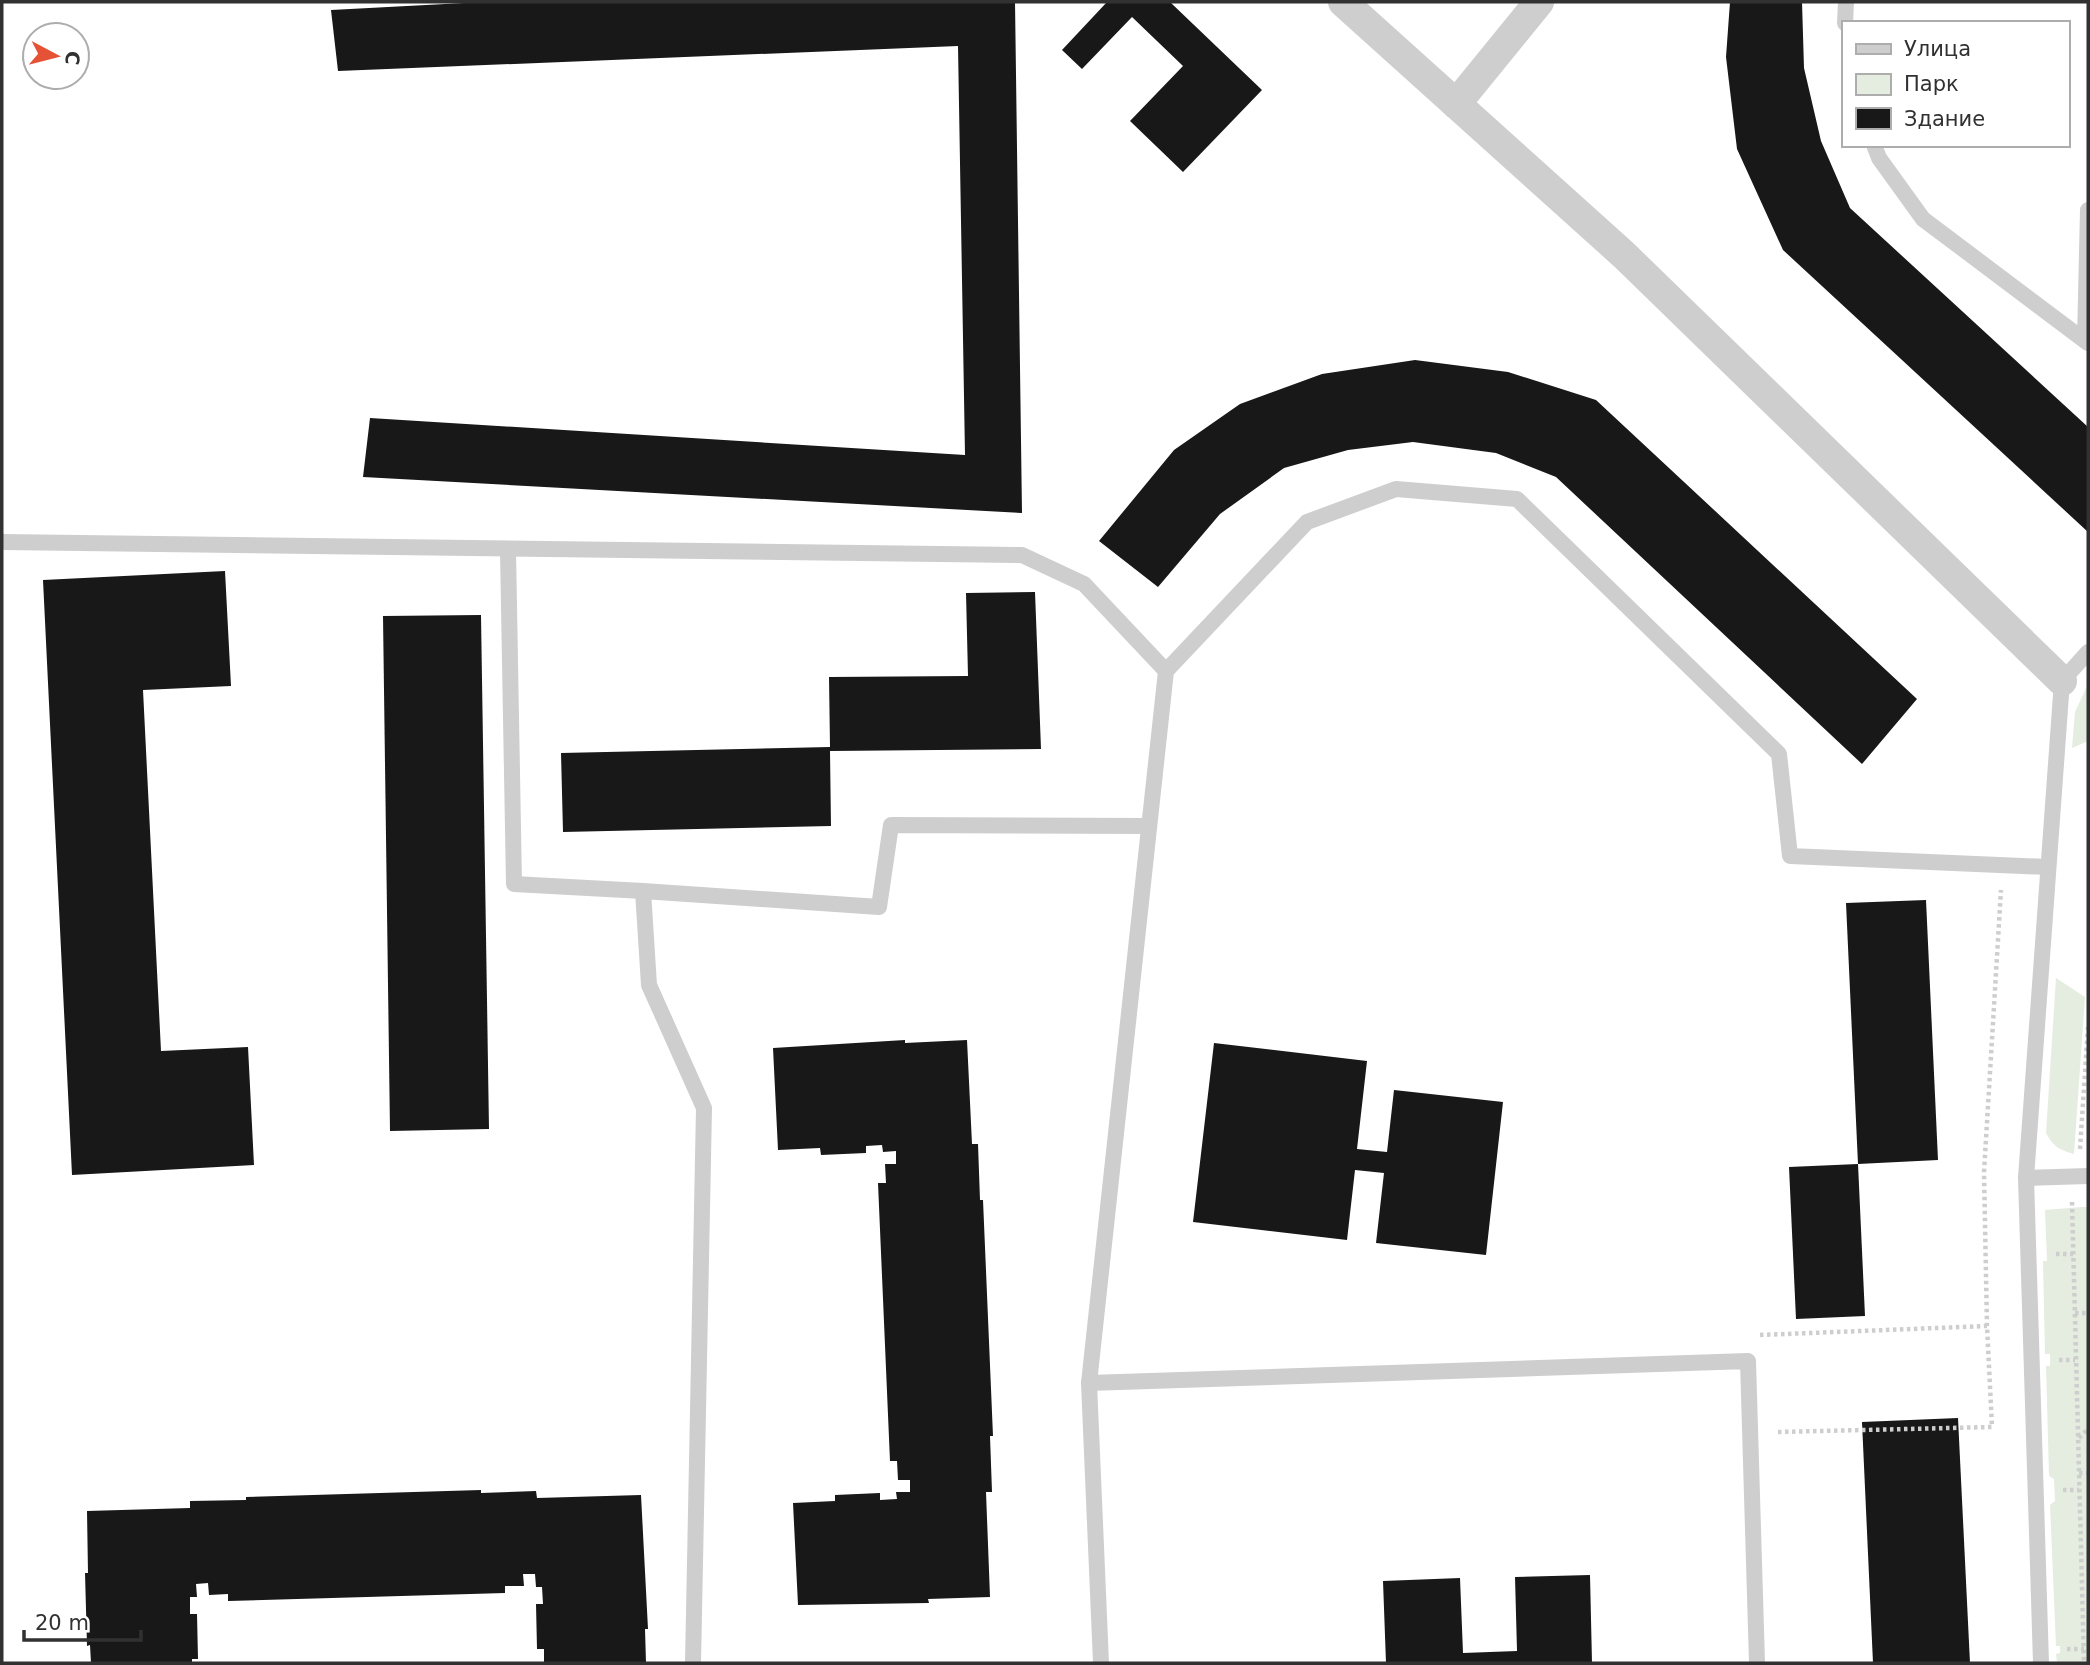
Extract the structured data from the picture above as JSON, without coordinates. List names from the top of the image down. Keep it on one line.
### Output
{"legend":["Улица","Парк","Здание"],"scale_bar":"20 m","north":"right"}
